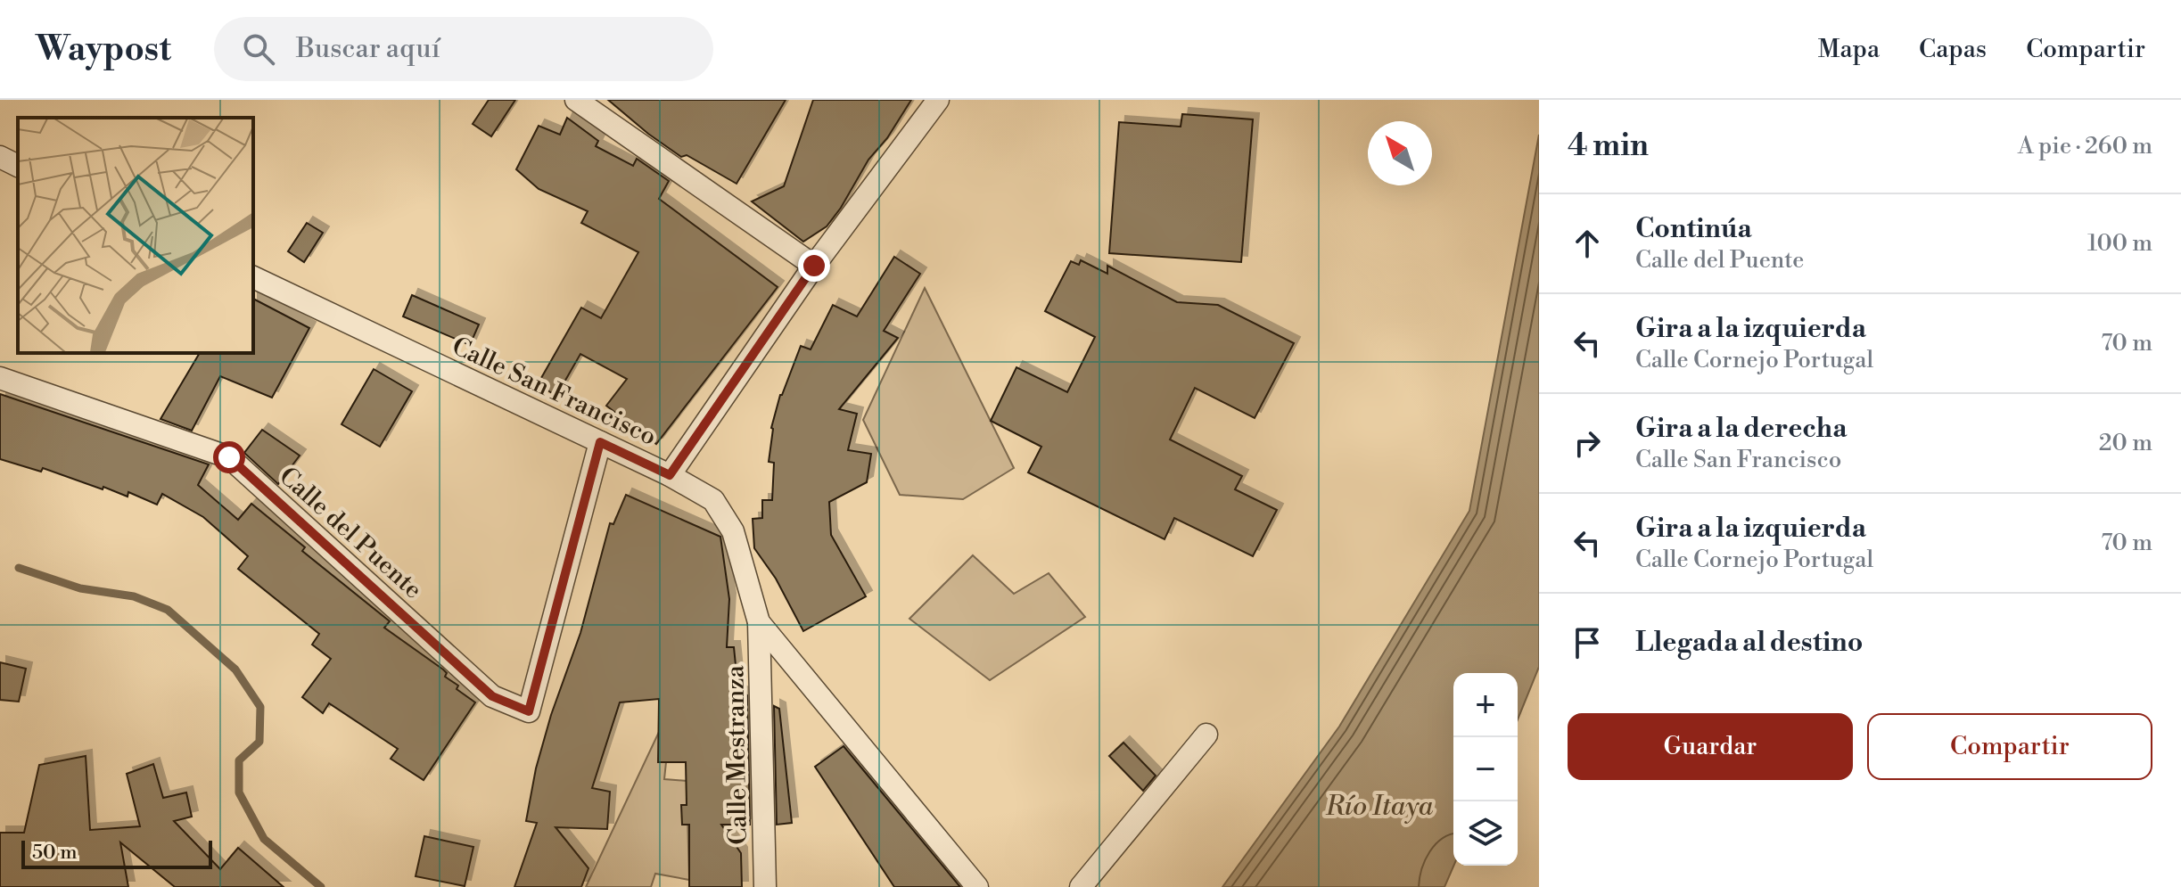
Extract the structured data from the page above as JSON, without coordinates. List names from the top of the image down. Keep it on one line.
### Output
{"streets":{"street":["Calle San Francisco","Calle del Puente","Calle Mestranza"]},"crossings":[["Calle San Francisco","Calle del Puente"],["Calle San Francisco","Calle Mestranza"]],"water":["Río Itaya"],"scale_bar":"50 m","north":"top left","page":{"header":"Waypost","search":"Buscar aquí","nav":["Mapa","Capas","Compartir"],"heading":["4 min","A pie · 260 m"],"list":[["Continúa","Calle del Puente","100 m"],["Gira a la izquierda","Calle Cornejo Portugal","70 m"],["Gira a la derecha","Calle San Francisco","20 m"],["Gira a la izquierda","Calle Cornejo Portugal","70 m"],"Llegada al destino"],"map_buttons":["+","−"],"buttons":["Guardar","Compartir"],"scale":"50 m"}}
